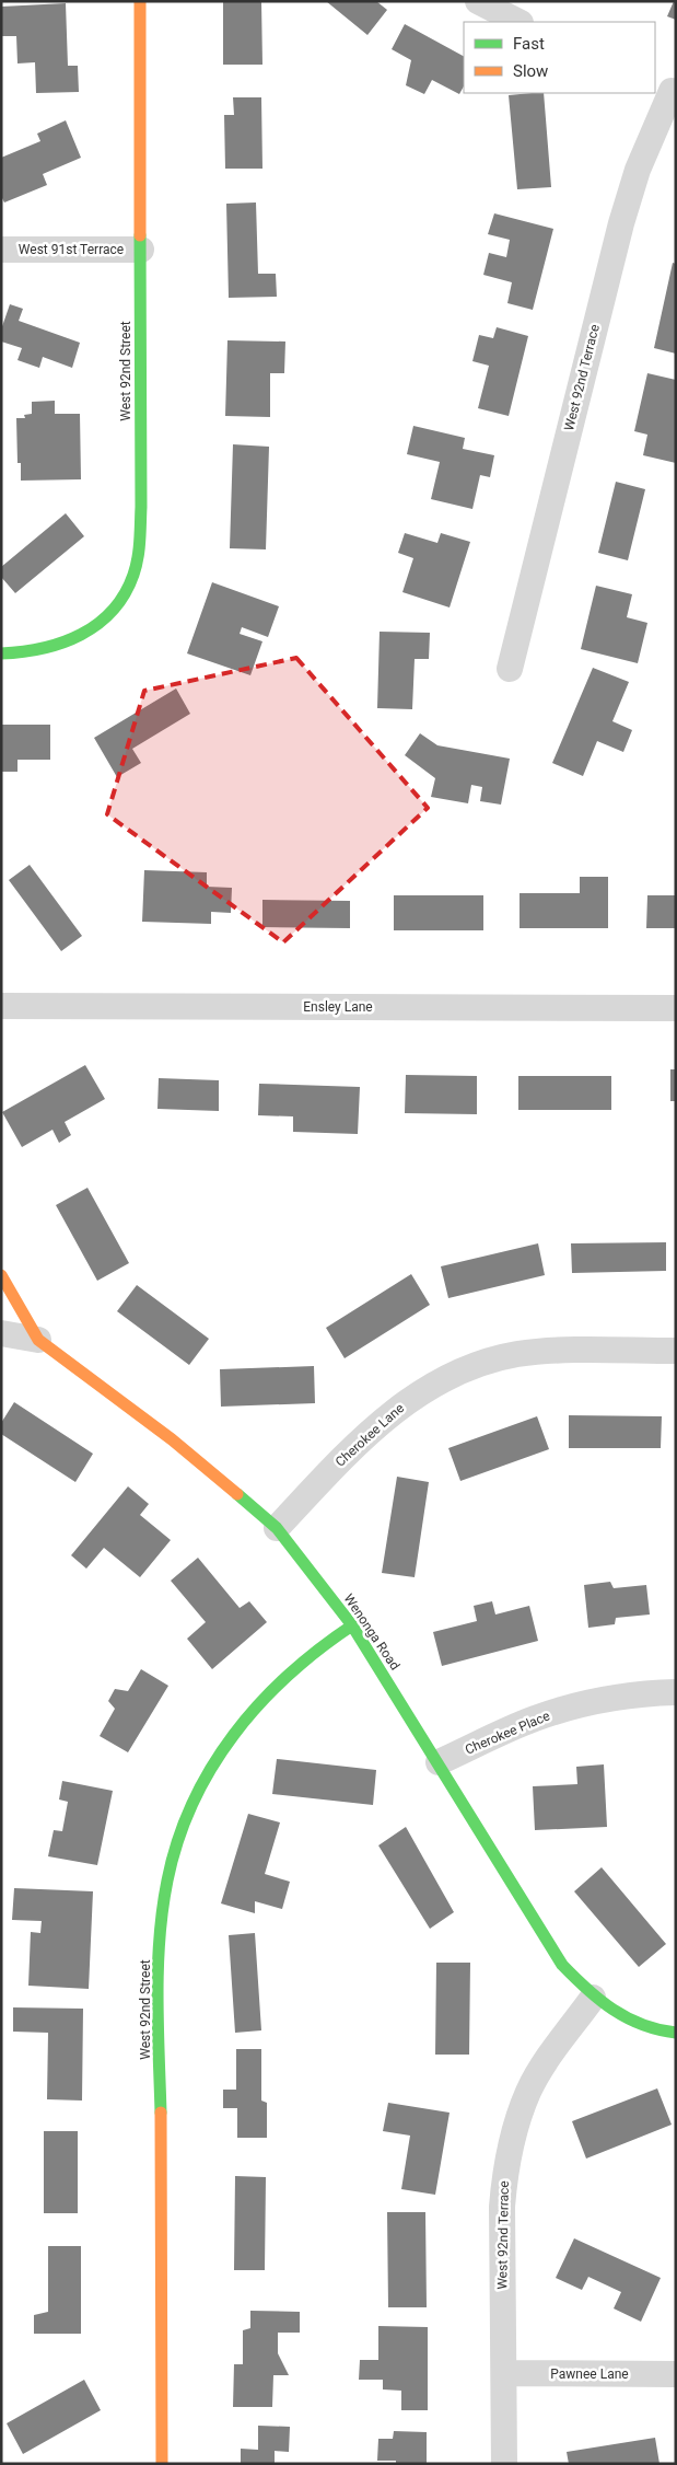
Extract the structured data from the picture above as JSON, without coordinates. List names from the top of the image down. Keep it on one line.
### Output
{"streets":{"street":["West 91st Terrace","West 92nd Street","West 92nd Terrace","Ensley Lane","Cherokee Lane","Wenonga Road","Cherokee Place","Pawnee Lane"]},"crossings":[["West 91st Terrace","West 92nd Street"],["West 92nd Street","Wenonga Road"],["West 92nd Terrace","Wenonga Road"],["West 92nd Terrace","Pawnee Lane"],["Cherokee Lane","Wenonga Road"],["Wenonga Road","Cherokee Place"]],"legend":["Fast","Slow"]}
